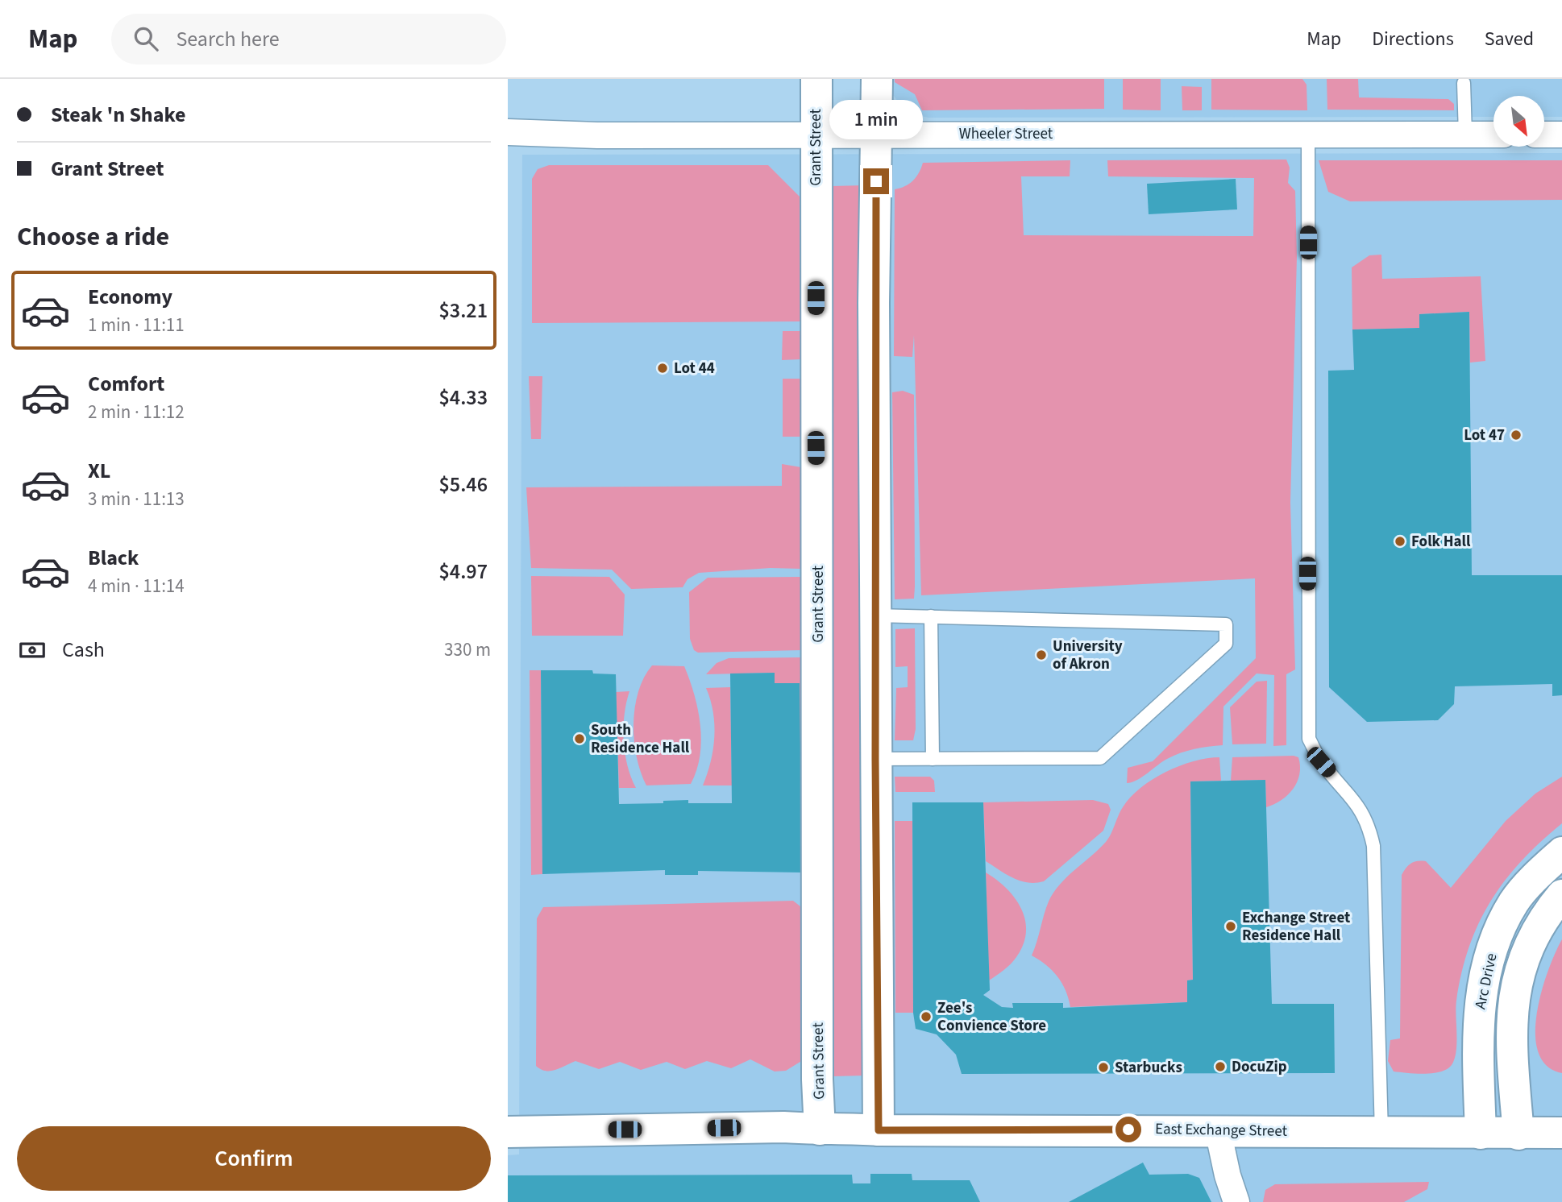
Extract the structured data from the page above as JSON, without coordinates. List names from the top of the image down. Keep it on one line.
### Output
{"streets":{"main road":["Grant Street","Arc Drive","East Exchange Street"],"street":["Wheeler Street"]},"crossings":[["Wheeler Street","Grant Street"],["Grant Street","East Exchange Street"],["Arc Drive","East Exchange Street"]],"places":["Lot 44","Lot 47","Folk Hall","University of Akron","South Residence Hall","Exchange Street Residence Hall","Zee's Convience Store","DocuZip","Starbucks"],"north":"bottom right","page":{"header":"Map","search":"Search here","nav":["Map","Directions","Saved"],"banner":["Steak 'n Shake","Grant Street"],"bubble":"1 min","heading":"Choose a ride","list":[{"name":"Economy","note":"1 min · 11:11","value":"$3.21"},{"name":"Comfort","note":"2 min · 11:12","value":"$4.33"},{"name":"XL","note":"3 min · 11:13","value":"$5.46"},{"name":"Black","note":"4 min · 11:14","value":"$4.97"}],"pay":["Cash","330 m"],"buttons":"Confirm"}}
